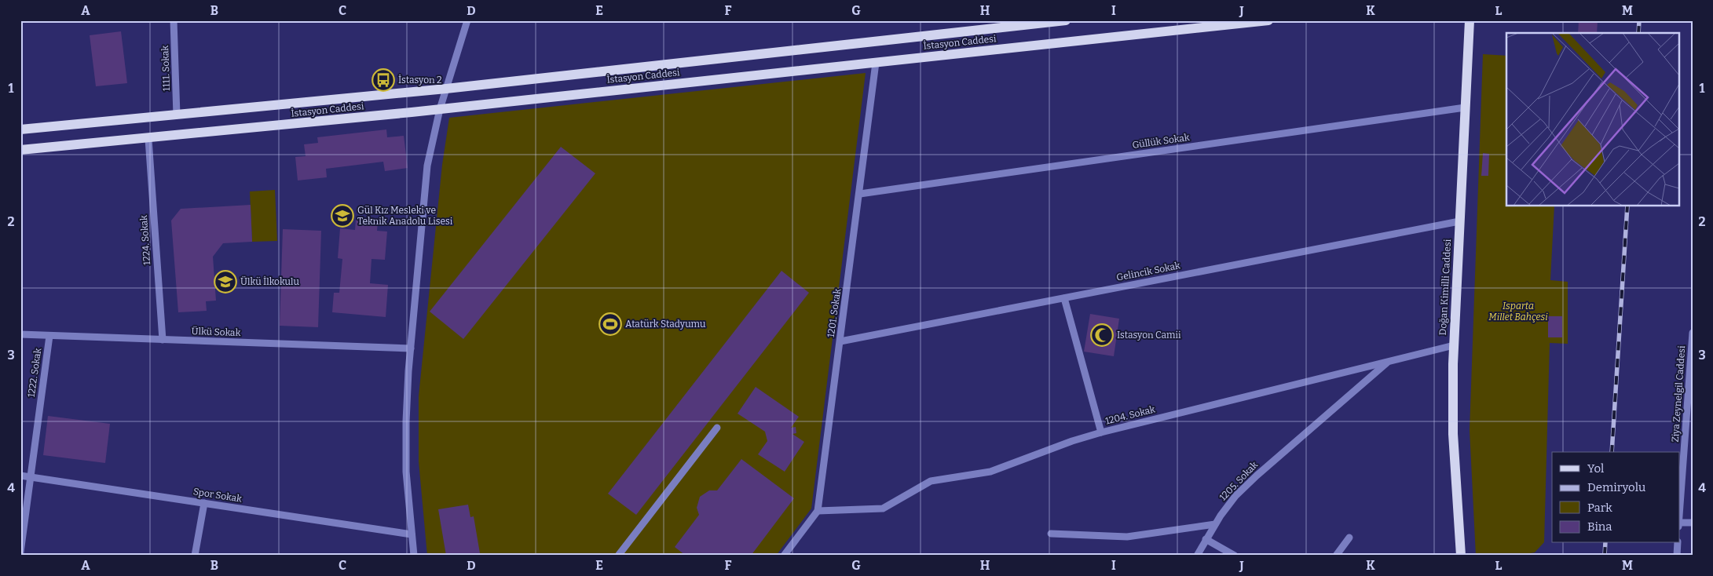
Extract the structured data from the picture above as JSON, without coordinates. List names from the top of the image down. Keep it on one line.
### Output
{"streets":{"main road":["İstasyon Caddesi","Doğan Kimilli Caddesi"],"street":["1111. Sokak","Güllük Sokak","1224. Sokak","Gelincik Sokak","1201. Sokak","Ülkü Sokak","1222. Sokak","Ziya Zeynelgil Caddesi","1204. Sokak","1205. Sokak","Spor Sokak"]},"crossings":[["İstasyon Caddesi","1111. Sokak"],["İstasyon Caddesi","1224. Sokak"],["İstasyon Caddesi","1201. Sokak"],["Güllük Sokak","Doğan Kimilli Caddesi"],["Güllük Sokak","1201. Sokak"],["1224. Sokak","Ülkü Sokak"],["Gelincik Sokak","Doğan Kimilli Caddesi"],["Gelincik Sokak","1201. Sokak"],["Doğan Kimilli Caddesi","1204. Sokak"],["1201. Sokak","1204. Sokak"],["Ülkü Sokak","1222. Sokak"],["1222. Sokak","Spor Sokak"],["1204. Sokak","1205. Sokak"]],"parks":["Isparta Millet Bahçesi"],"places":{"bus stop":["İstasyon 2"],"school or university":["Gül Kız Mesleki ve Teknik Anadolu Lisesi","Ülkü İlkokulu"],"sports":["Atatürk Stadyumu"],"mosque":["Istasyon Camii"]},"legend":["Yol","Demiryolu","Park","Bina"],"grid":{"columns":["A","B","C","D","E","F","G","H","I","J","K","L","M"],"rows":["1","2","3","4"]}}
